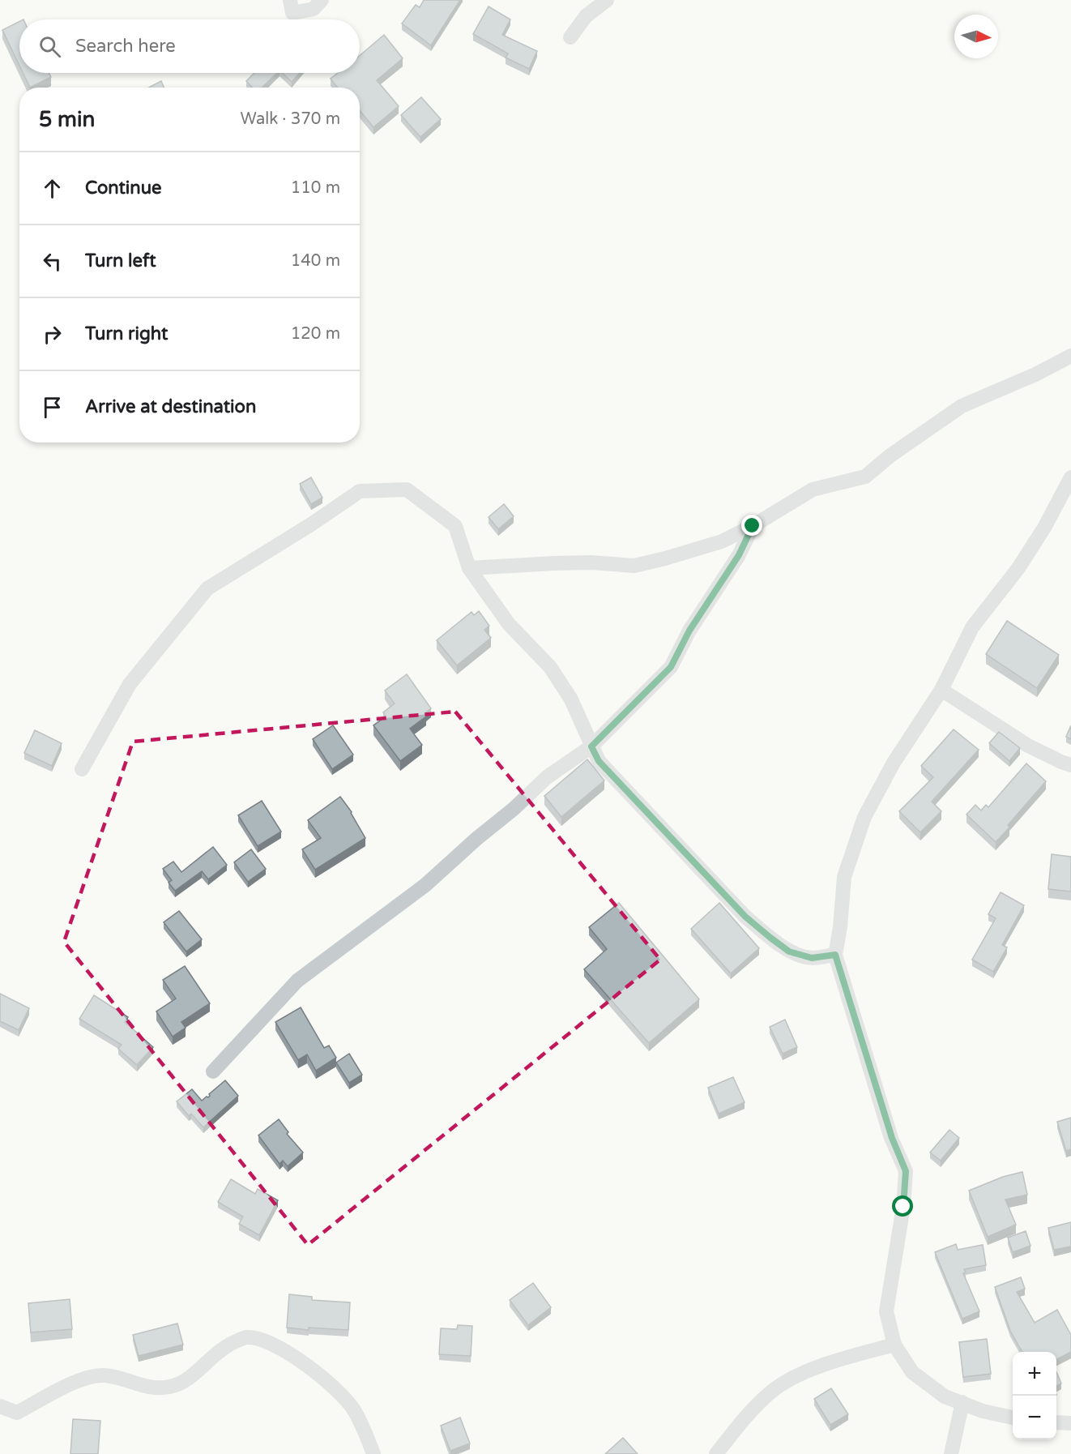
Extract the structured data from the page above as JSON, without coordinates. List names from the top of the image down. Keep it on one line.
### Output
{"north":"right","page":{"search":"Search here","heading":["5 min","Walk · 370 m"],"list":[["Continue","110 m"],["Turn left","140 m"],["Turn right","120 m"],"Arrive at destination"],"map_buttons":["+","−"]}}
